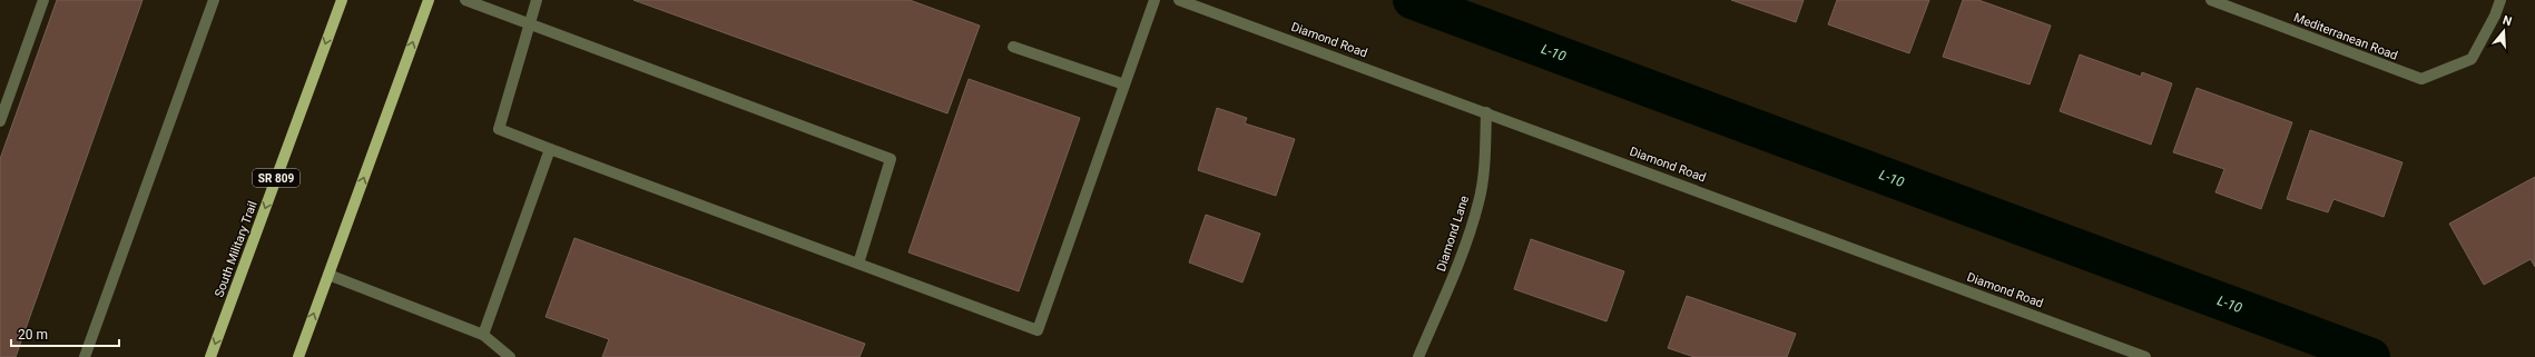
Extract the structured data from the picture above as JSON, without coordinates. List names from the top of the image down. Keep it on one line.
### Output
{"streets":{"main road":["SR 809","South Military Trail"],"street":["Mediterranean Road","Diamond Road","Diamond Lane"]},"crossings":[["Diamond Road","Diamond Lane"]],"water":["L-10"],"scale_bar":"20 m","north":"top"}
